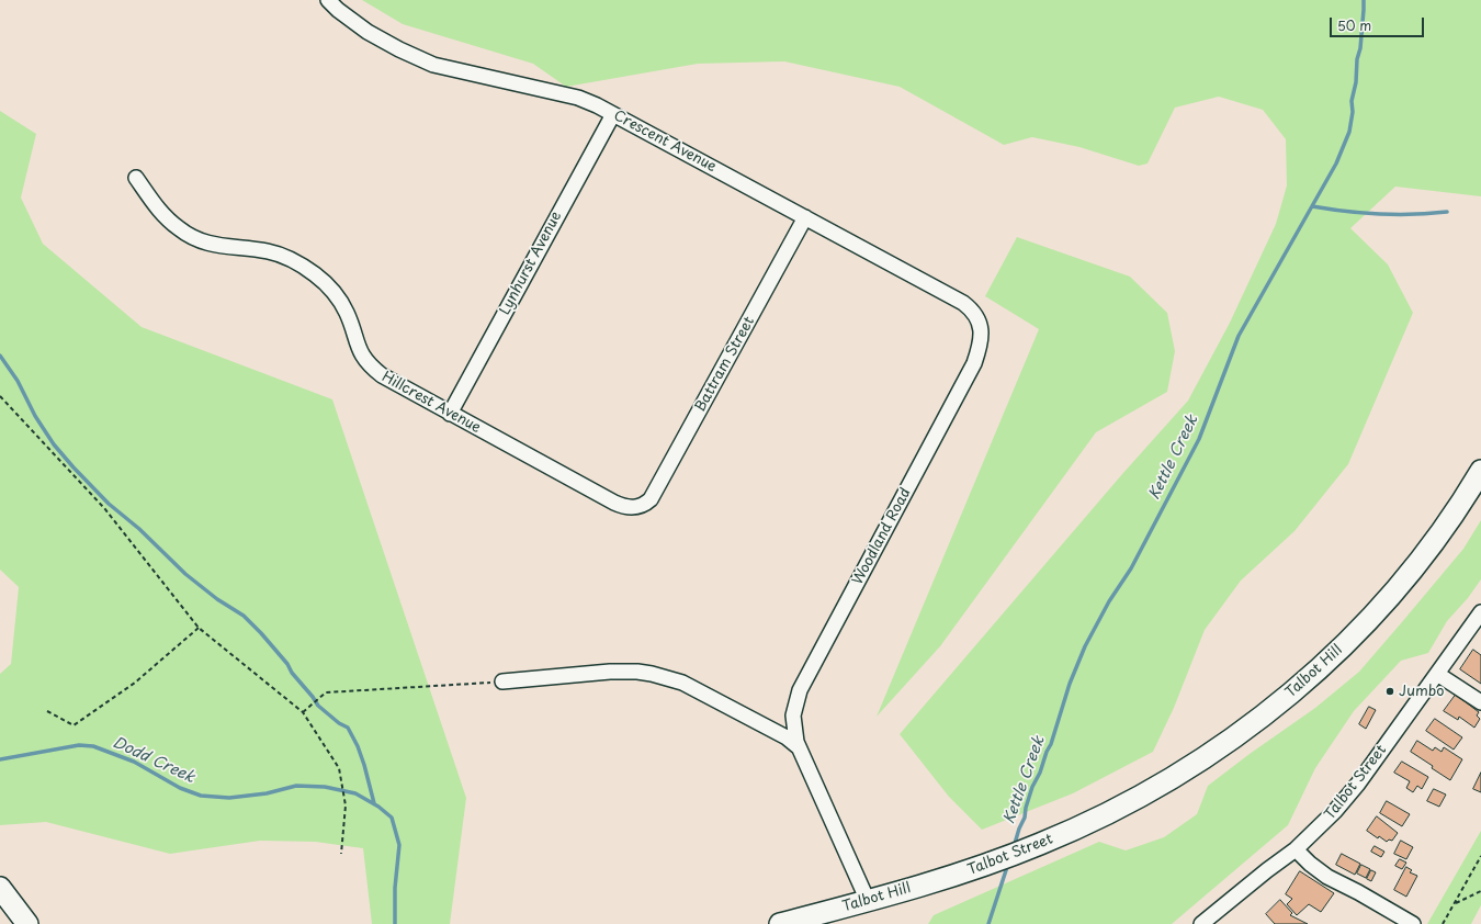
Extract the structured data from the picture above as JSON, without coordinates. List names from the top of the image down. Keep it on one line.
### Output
{"streets":{"main road":["Talbot Hill","Talbot Street"],"street":["Crescent Avenue","Lynhurst Avenue","Battram Street","Hillcrest Avenue","Woodland Road"]},"crossings":[["Crescent Avenue","Lynhurst Avenue"],["Crescent Avenue","Battram Street"],["Crescent Avenue","Woodland Road"],["Lynhurst Avenue","Hillcrest Avenue"],["Battram Street","Hillcrest Avenue"],["Woodland Road","Talbot Hill"],["Talbot Hill","Talbot Street"]],"water":["Kettle Creek","Dodd Creek"],"places":["Jumbo"],"scale_bar":"50 m"}
